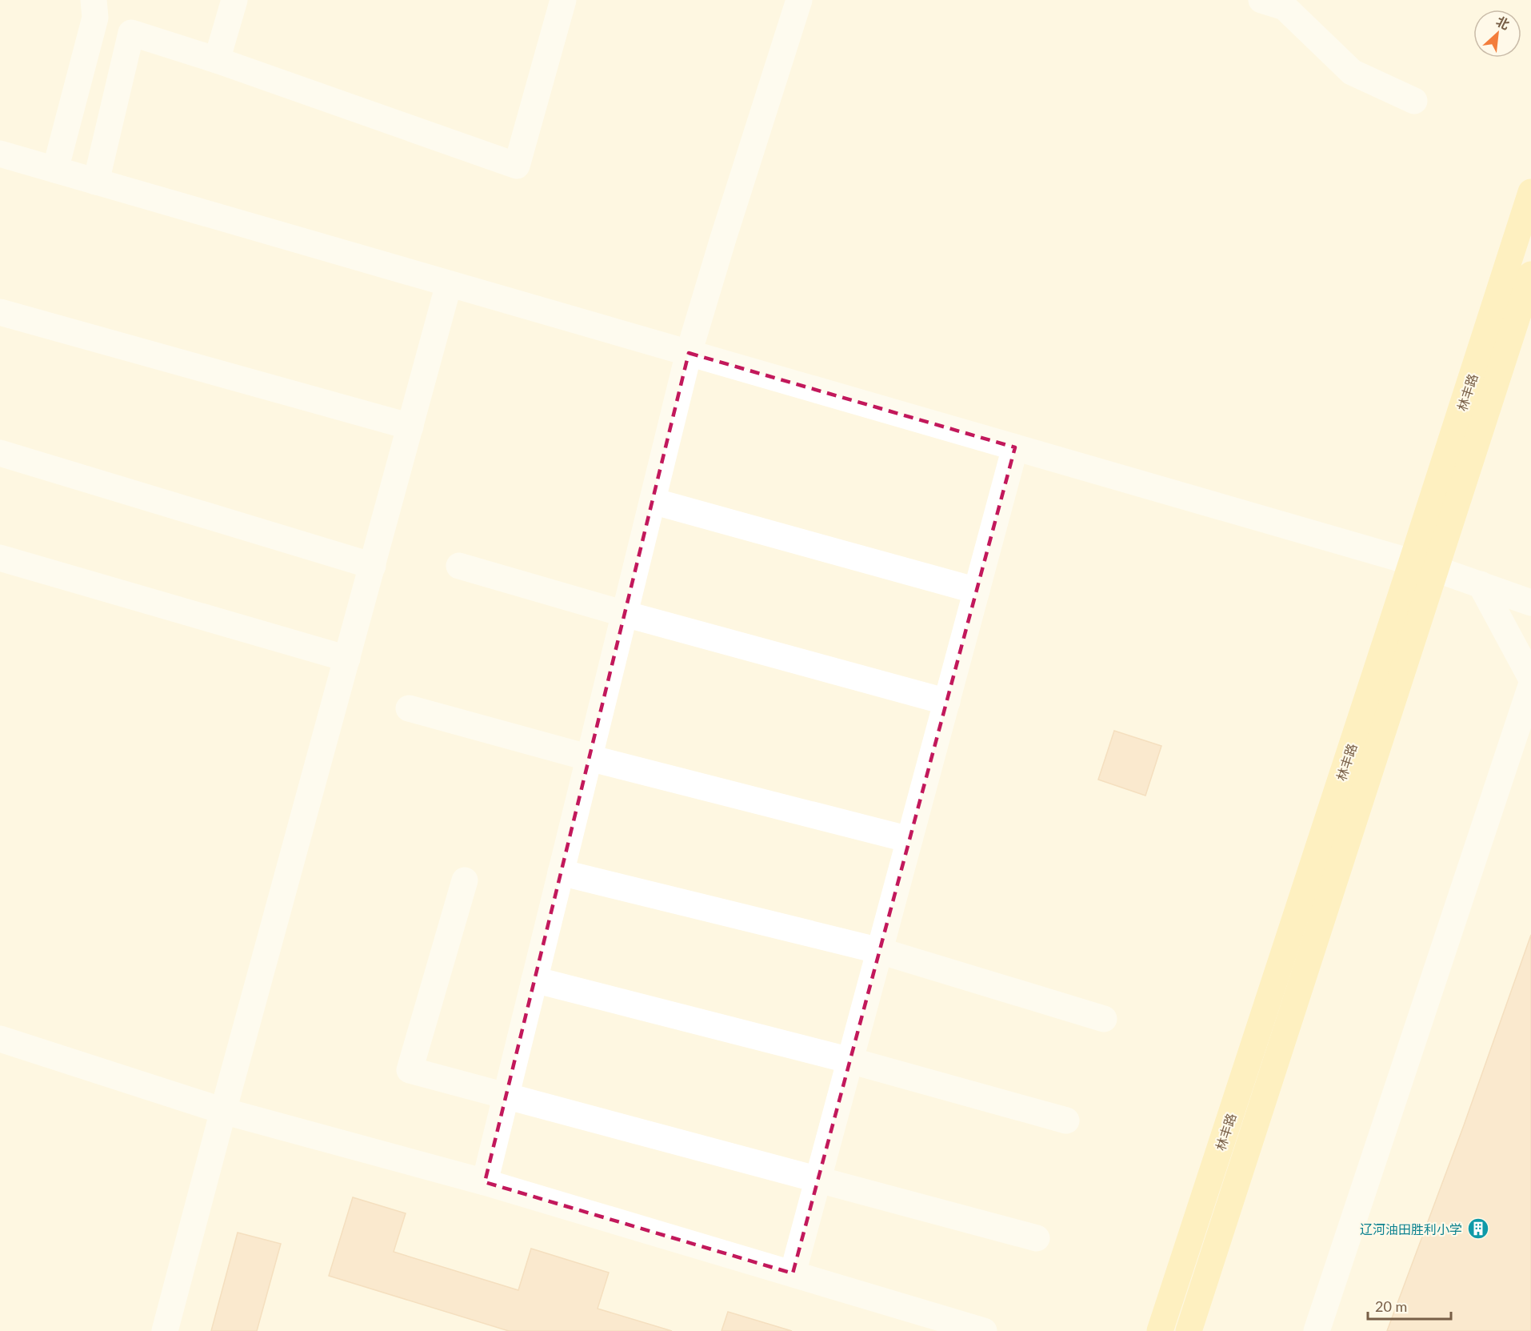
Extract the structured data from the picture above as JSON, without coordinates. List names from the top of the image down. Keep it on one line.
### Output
{"streets":{"main road":["林丰路"]},"places":{"building":["辽河油田胜利小学"]},"scale_bar":"20 m","north":"top right"}
